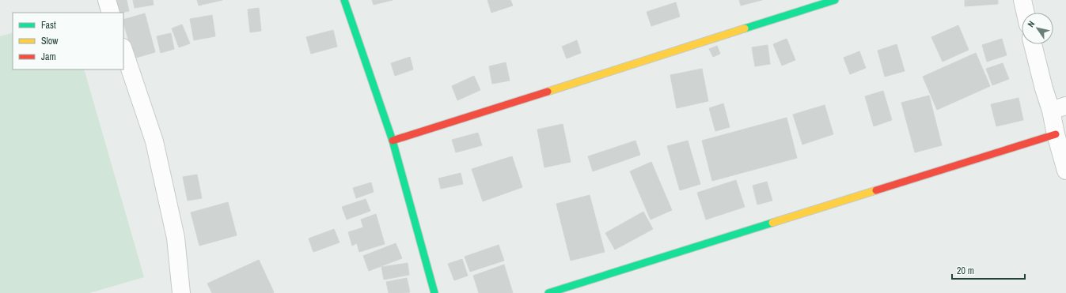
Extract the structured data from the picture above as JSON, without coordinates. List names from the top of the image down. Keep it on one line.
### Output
{"legend":["Fast","Slow","Jam"],"scale_bar":"20 m","north":"top left"}
